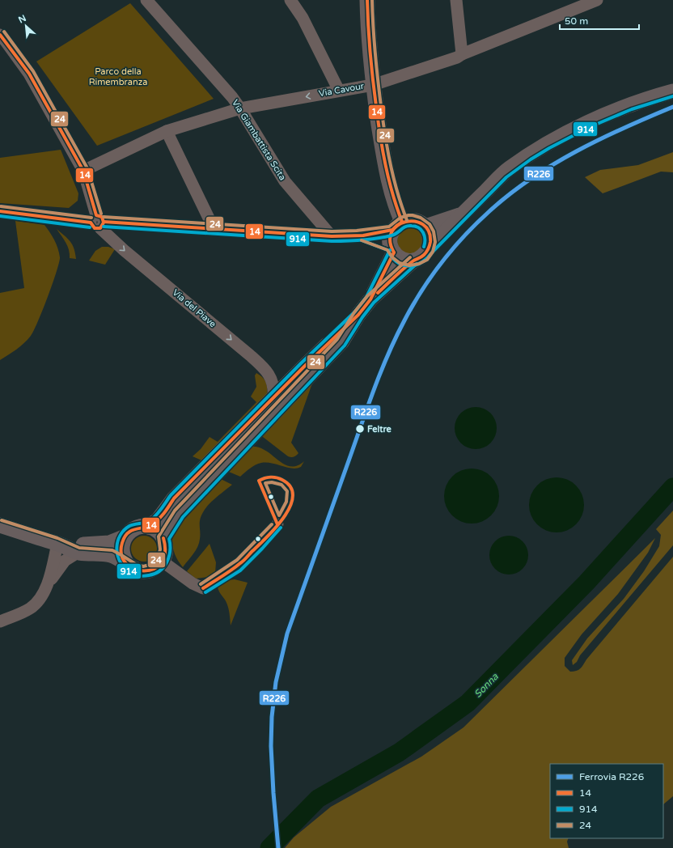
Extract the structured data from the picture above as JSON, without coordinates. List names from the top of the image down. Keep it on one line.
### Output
{"streets":{"street":["Via Cavour","Via Giambattista Scita","Via del Piave"]},"crossings":[["Via Cavour","Via Giambattista Scita"]],"water":["Sonna"],"parks":["Parco della Rimembranza"],"places":["Feltre"],"lines":["transit line 14","transit line 24","transit line 914","rail line R226"],"legend":["Ferrovia R226","14","914","24"],"scale_bar":"50 m","north":"top left"}
